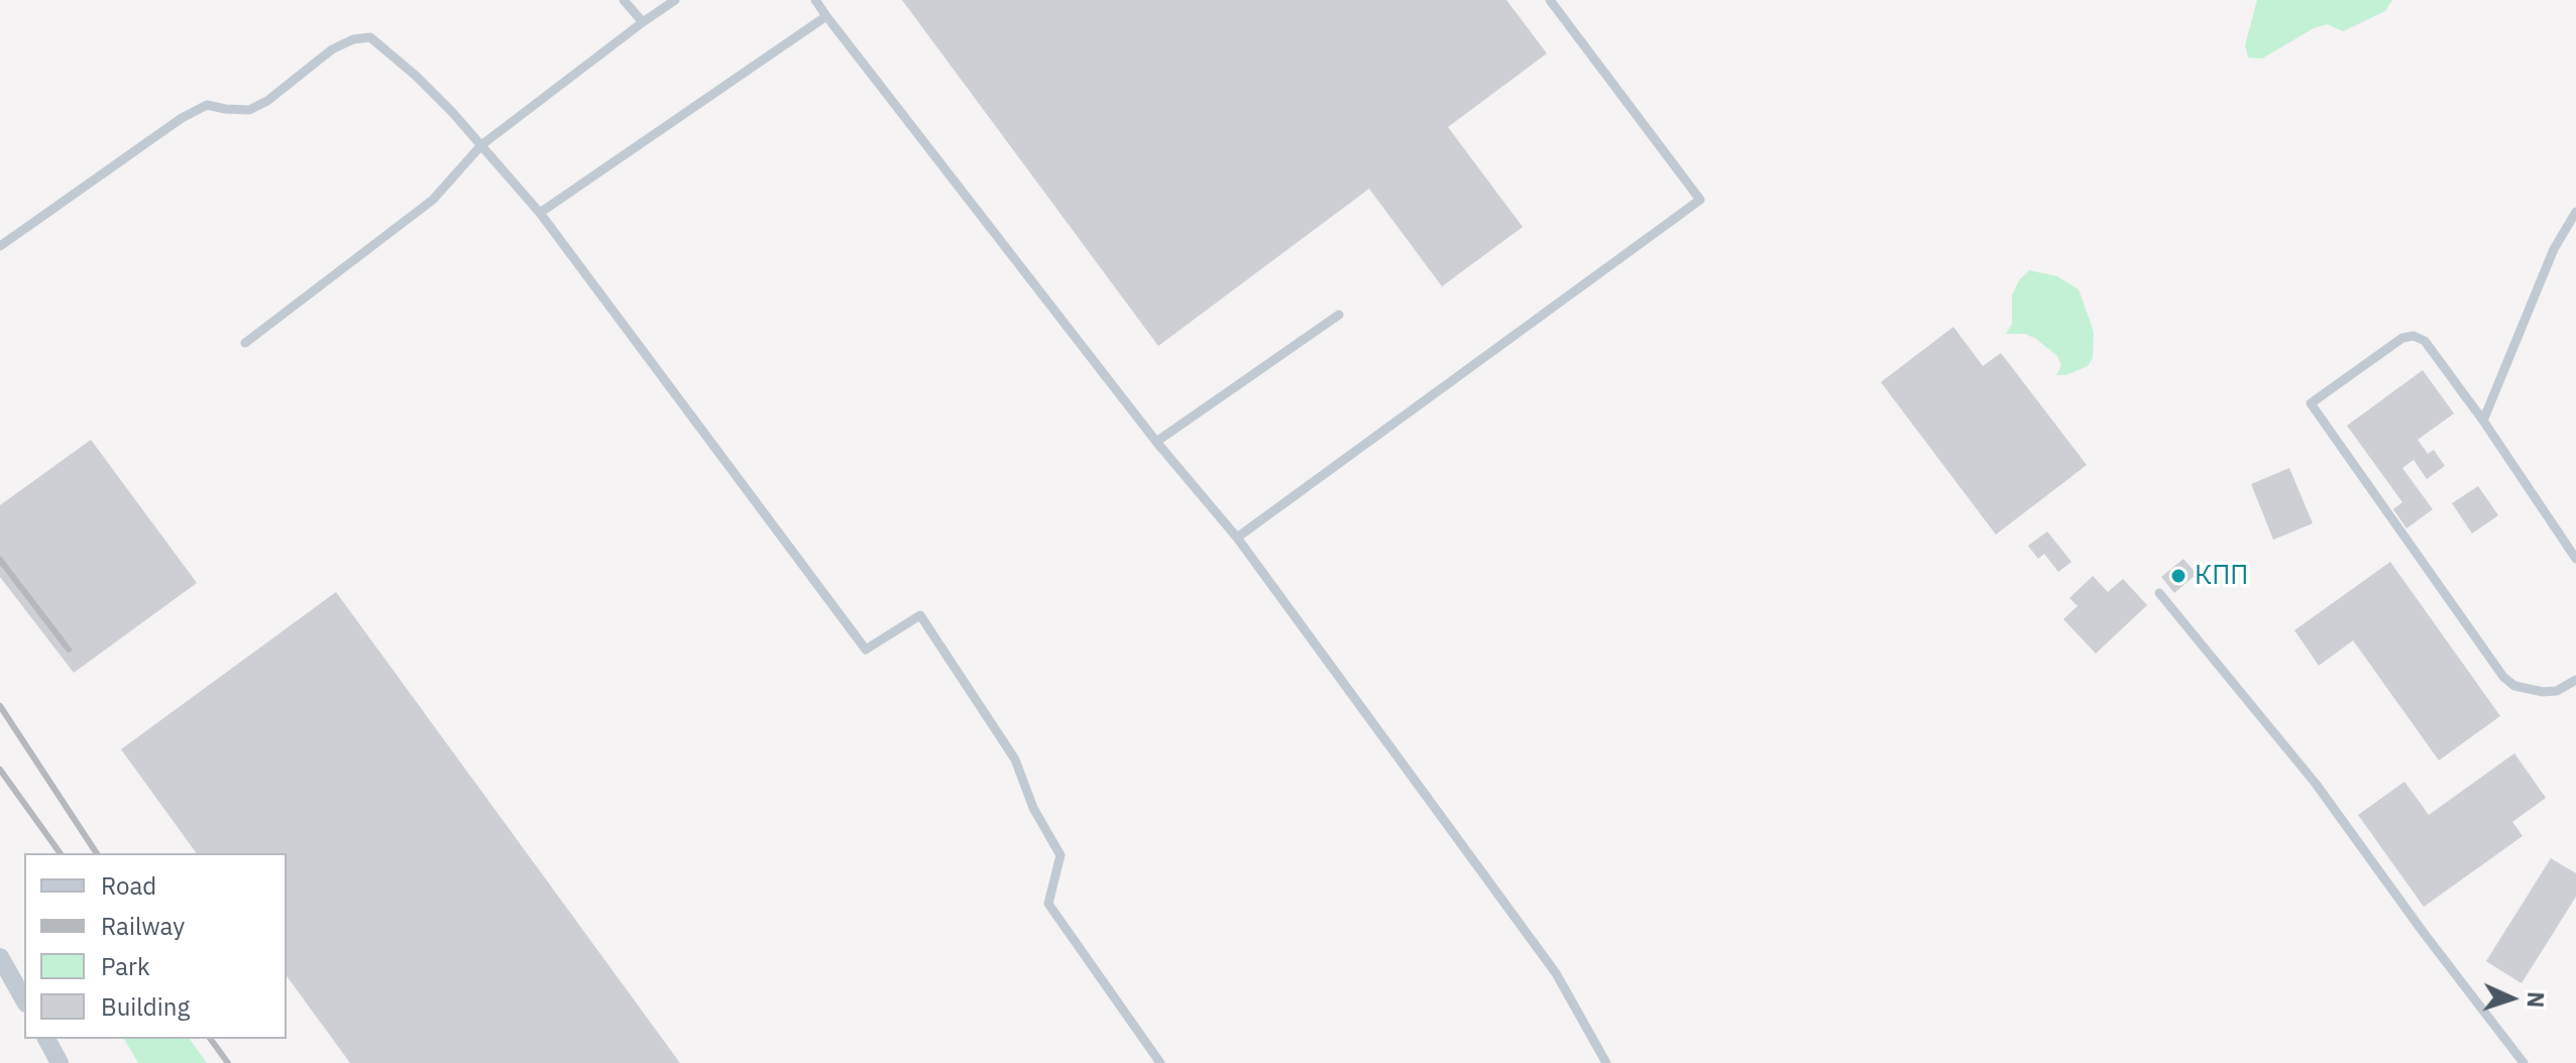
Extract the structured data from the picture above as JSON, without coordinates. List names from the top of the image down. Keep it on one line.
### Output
{"places":["КПП"],"legend":["Road","Railway","Park","Building"],"north":"right"}
